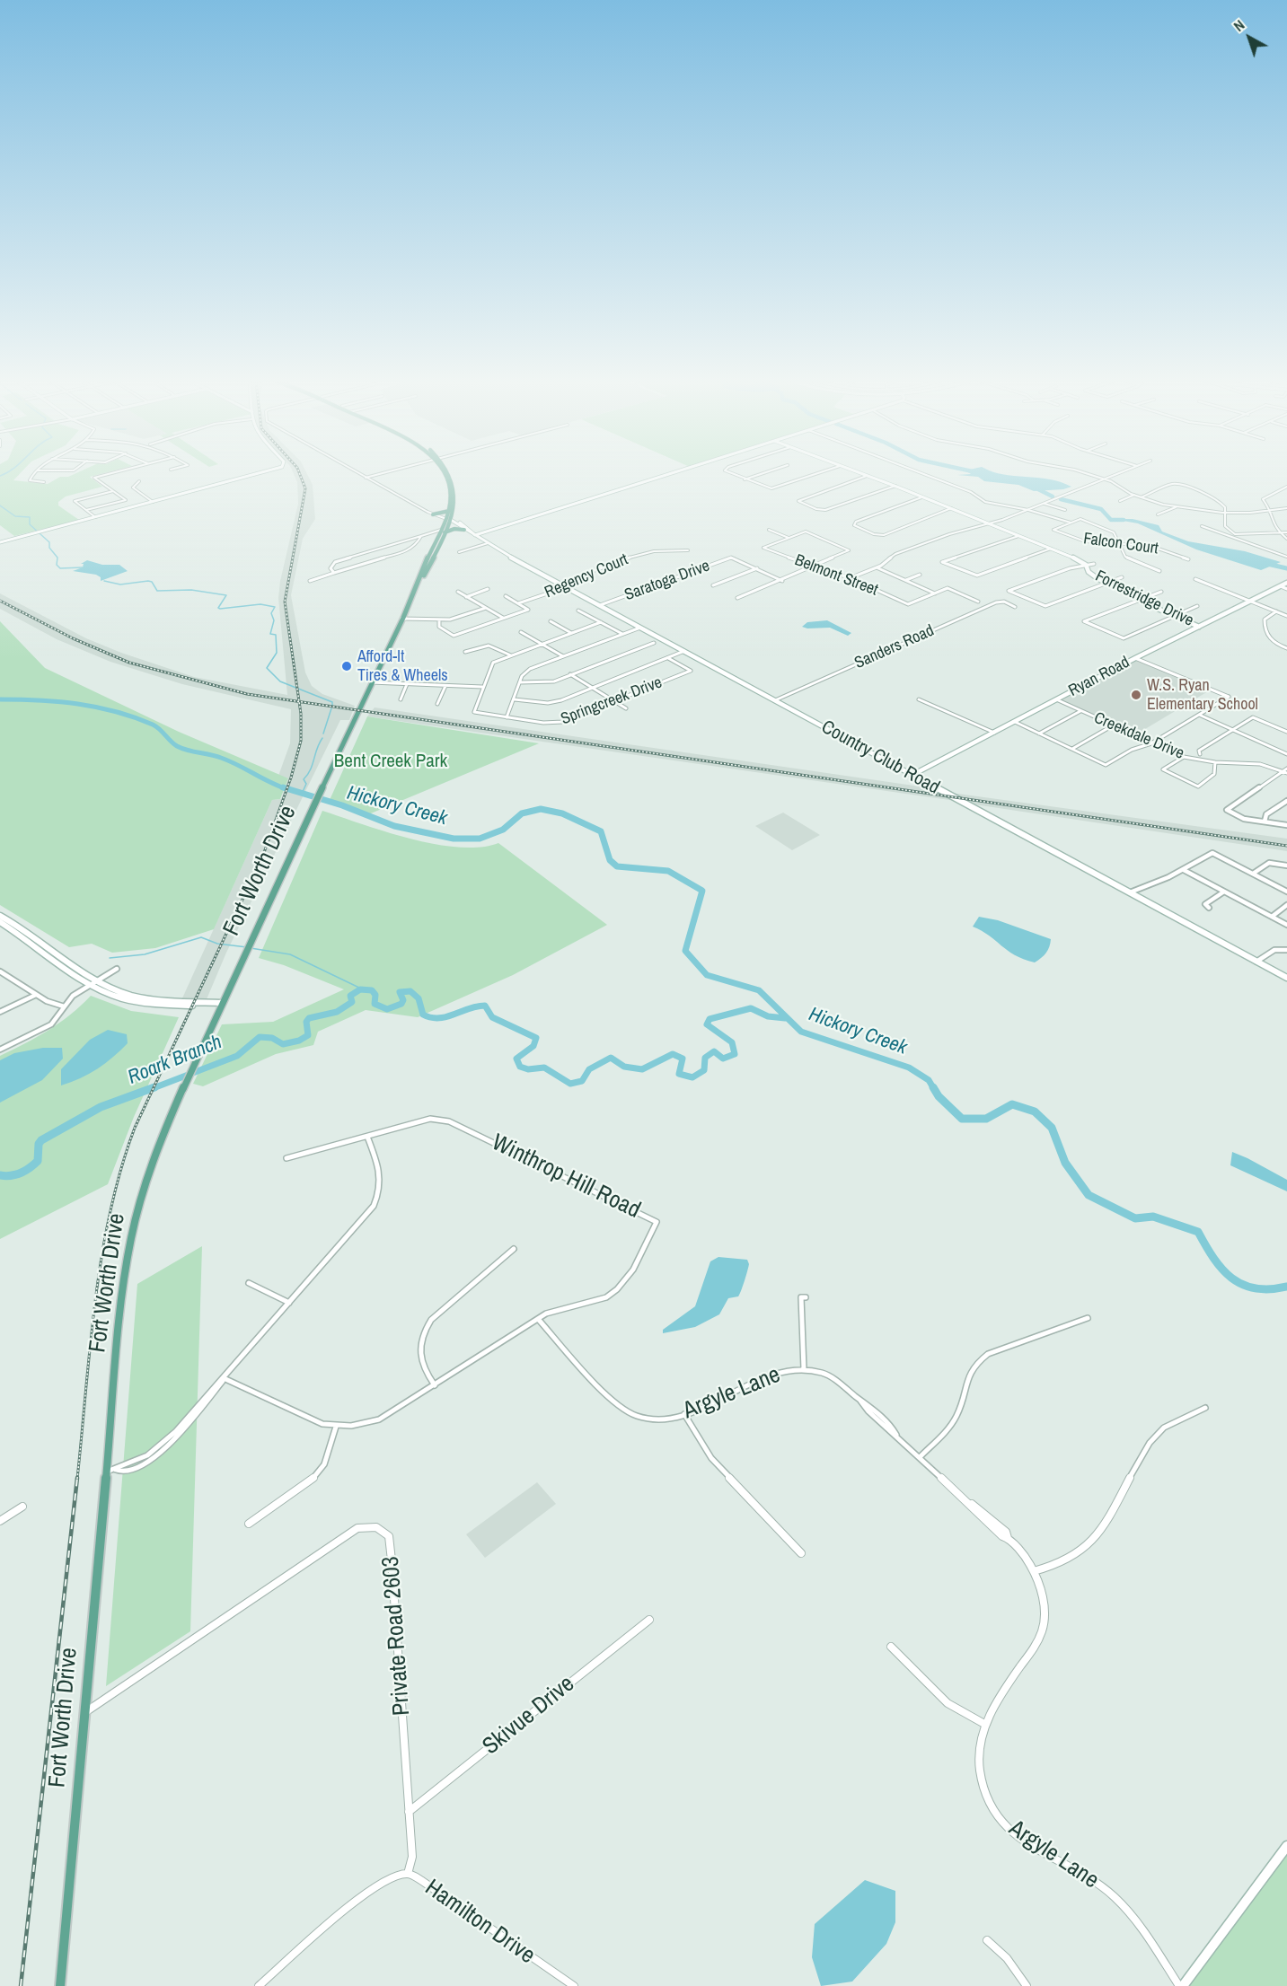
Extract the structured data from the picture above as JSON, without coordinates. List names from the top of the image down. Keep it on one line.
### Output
{"streets":{"main road":["Fort Worth Drive"],"street":["Falcon Court","Belmont Street","Regency Court","Saratoga Drive","Forrestridge Drive","Sanders Road","Ryan Road","Springcreek Drive","Creekdale Drive","Country Club Road","Winthrop Hill Road","Argyle Lane","Private Road 2603","Skivue Drive","Hamilton Drive"]},"crossings":[["Regency Court","Country Club Road"],["Saratoga Drive","Country Club Road"],["Forrestridge Drive","Ryan Road"],["Sanders Road","Country Club Road"],["Ryan Road","Creekdale Drive"],["Ryan Road","Country Club Road"],["Country Club Road","Fort Worth Drive"],["Fort Worth Drive","Private Road 2603"],["Winthrop Hill Road","Argyle Lane"],["Private Road 2603","Skivue Drive"],["Private Road 2603","Hamilton Drive"]],"water":["Hickory Creek","Roark Branch"],"parks":["Bent Creek Park"],"places":["Afford-It Tires & Wheels","W.S. Ryan Elementary School"],"north":"top left"}
